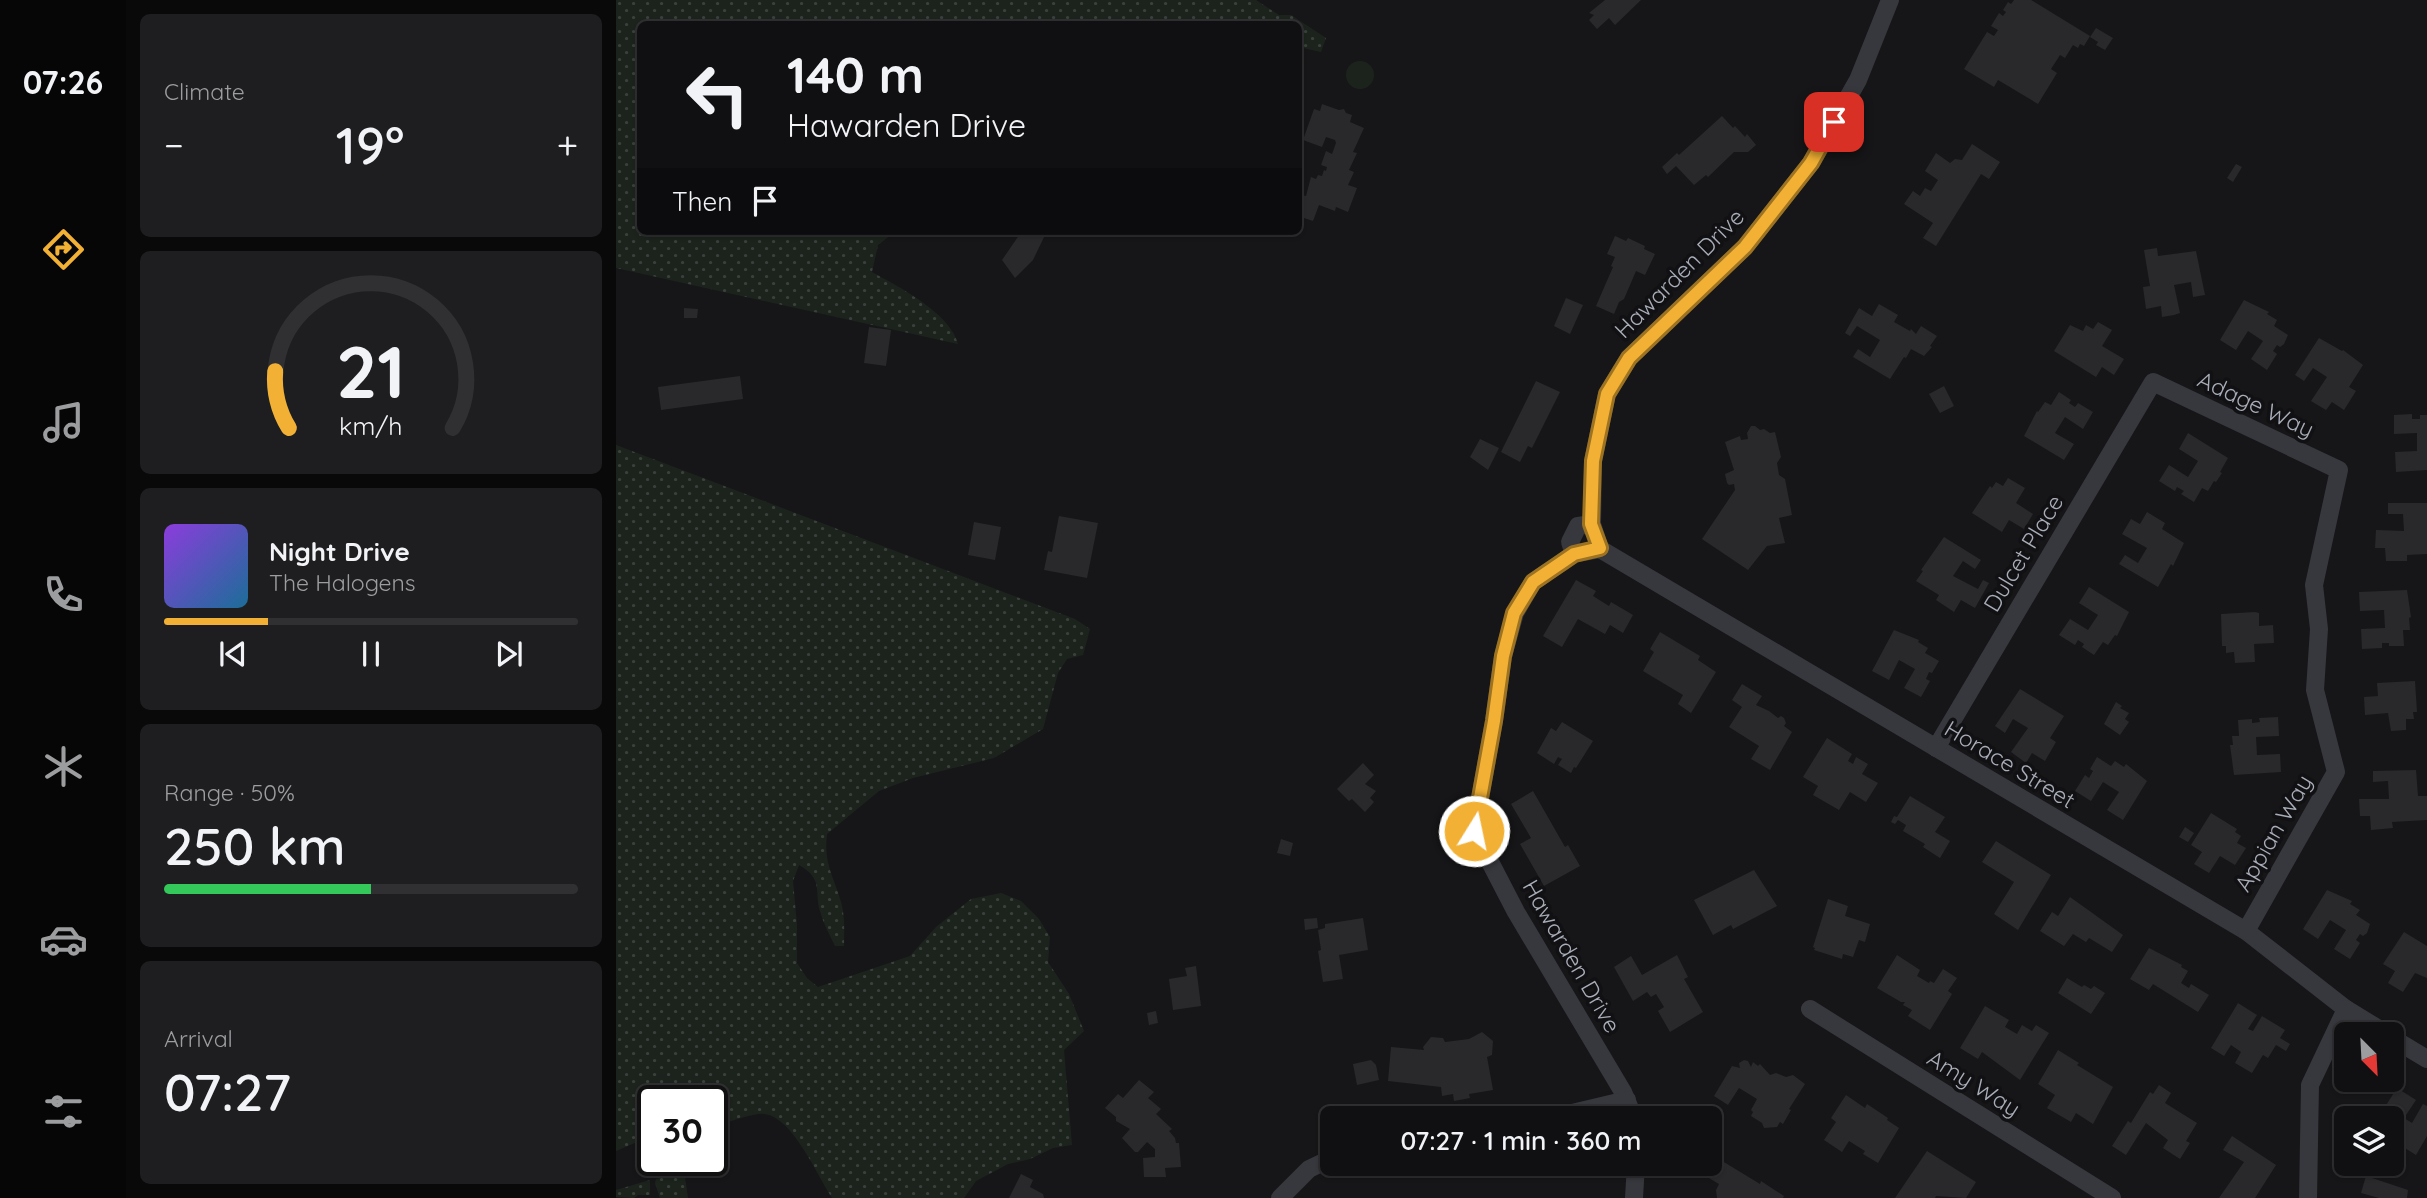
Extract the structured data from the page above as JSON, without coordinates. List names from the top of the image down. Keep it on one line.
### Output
{"streets":{"street":["Hawarden Drive","Adage Way","Dulcet Place","Horace Street","Appian Way","Amy Way"]},"crossings":[["Hawarden Drive","Horace Street"],["Adage Way","Dulcet Place"],["Adage Way","Appian Way"],["Dulcet Place","Horace Street"],["Horace Street","Appian Way"]],"north":"bottom right","page":{"tabs":"07:26","tile":["Climate",["Range · 50%","250 km"],["Arrival","07:27"]],"turn":["140 m","Hawarden Drive"],"heat":["−","19°","+"],"then":"Then","song":["Night Drive","The Halogens"],"limit":"30","trip":"07:27 · 1 min · 360 m","gauge":["21","km/h"]}}
